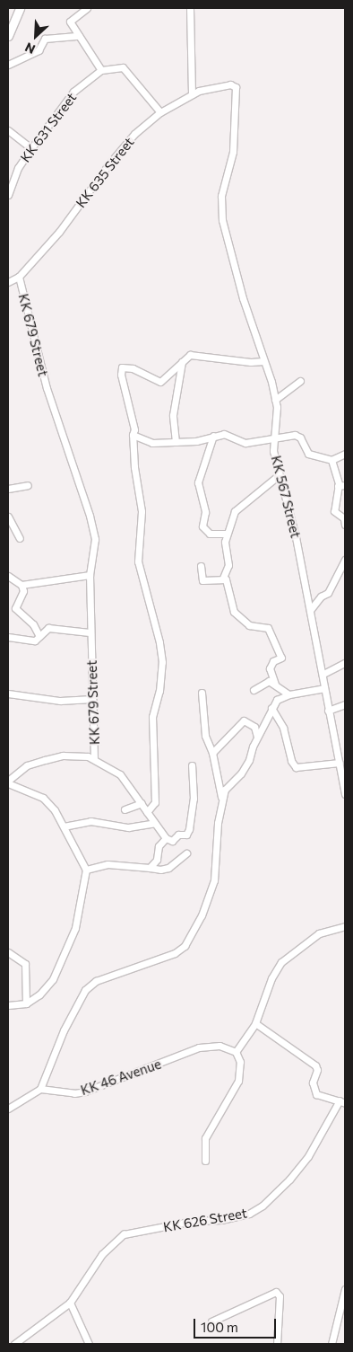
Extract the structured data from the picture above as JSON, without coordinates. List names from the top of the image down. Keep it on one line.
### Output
{"streets":{"street":["KK 631 Street","KK 635 Street","KK 679 Street","KK 567 Street","KK 46 Avenue","KK 626 Street"]},"crossings":[["KK 631 Street","KK 635 Street"],["KK 635 Street","KK 679 Street"],["KK 635 Street","KK 567 Street"]],"scale_bar":"100 m","north":"bottom left"}
